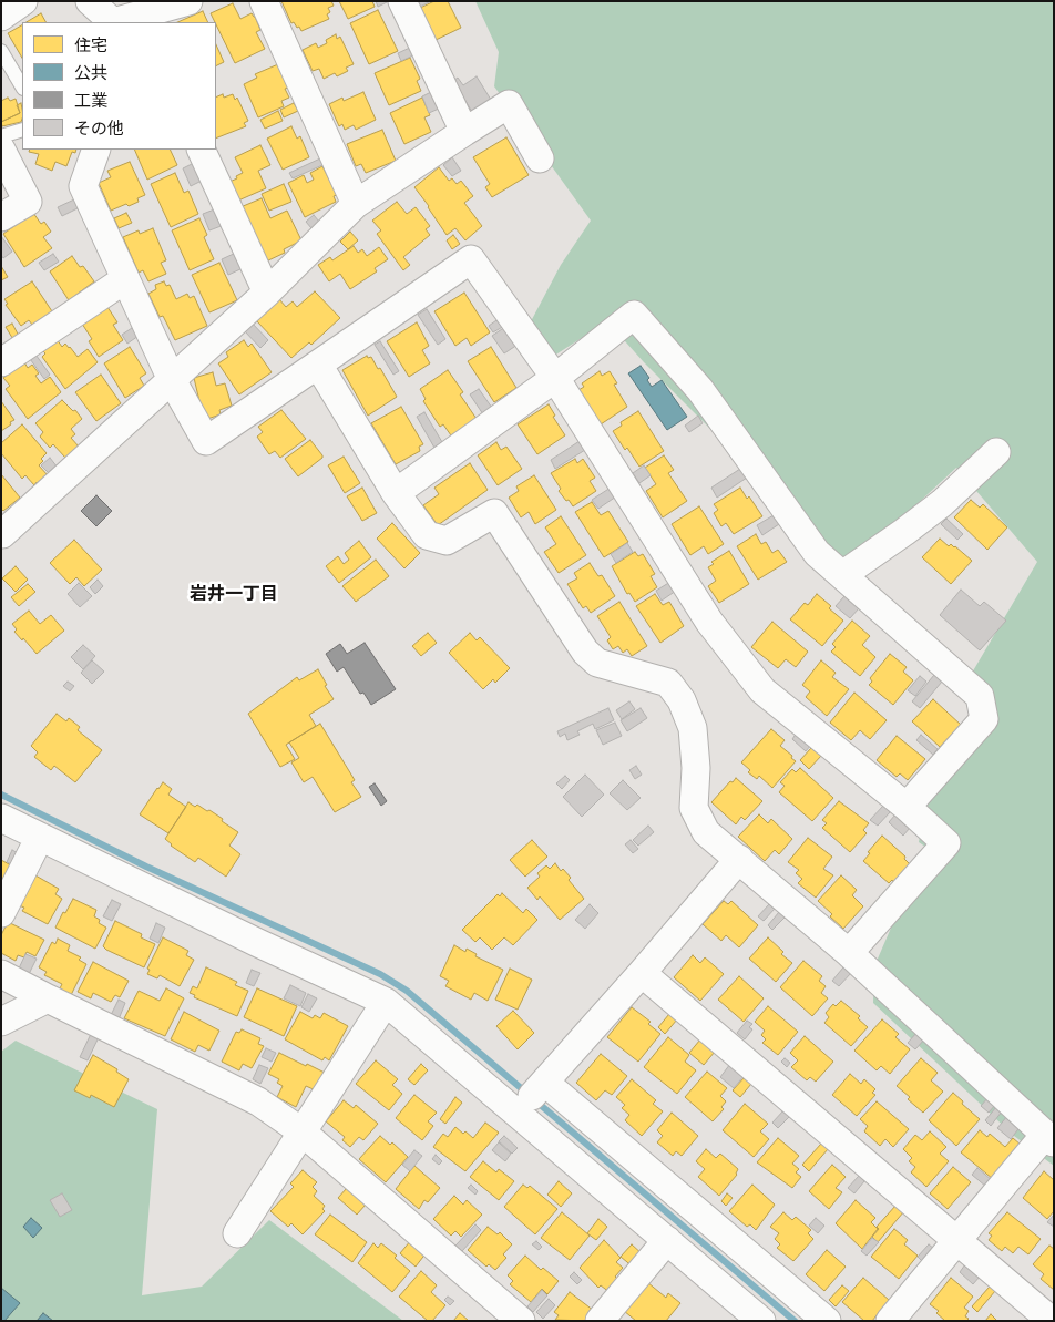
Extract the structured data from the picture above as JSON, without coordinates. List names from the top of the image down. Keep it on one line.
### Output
{"districts":["岩井一丁目"],"legend":["住宅","公共","工業","その他"]}
